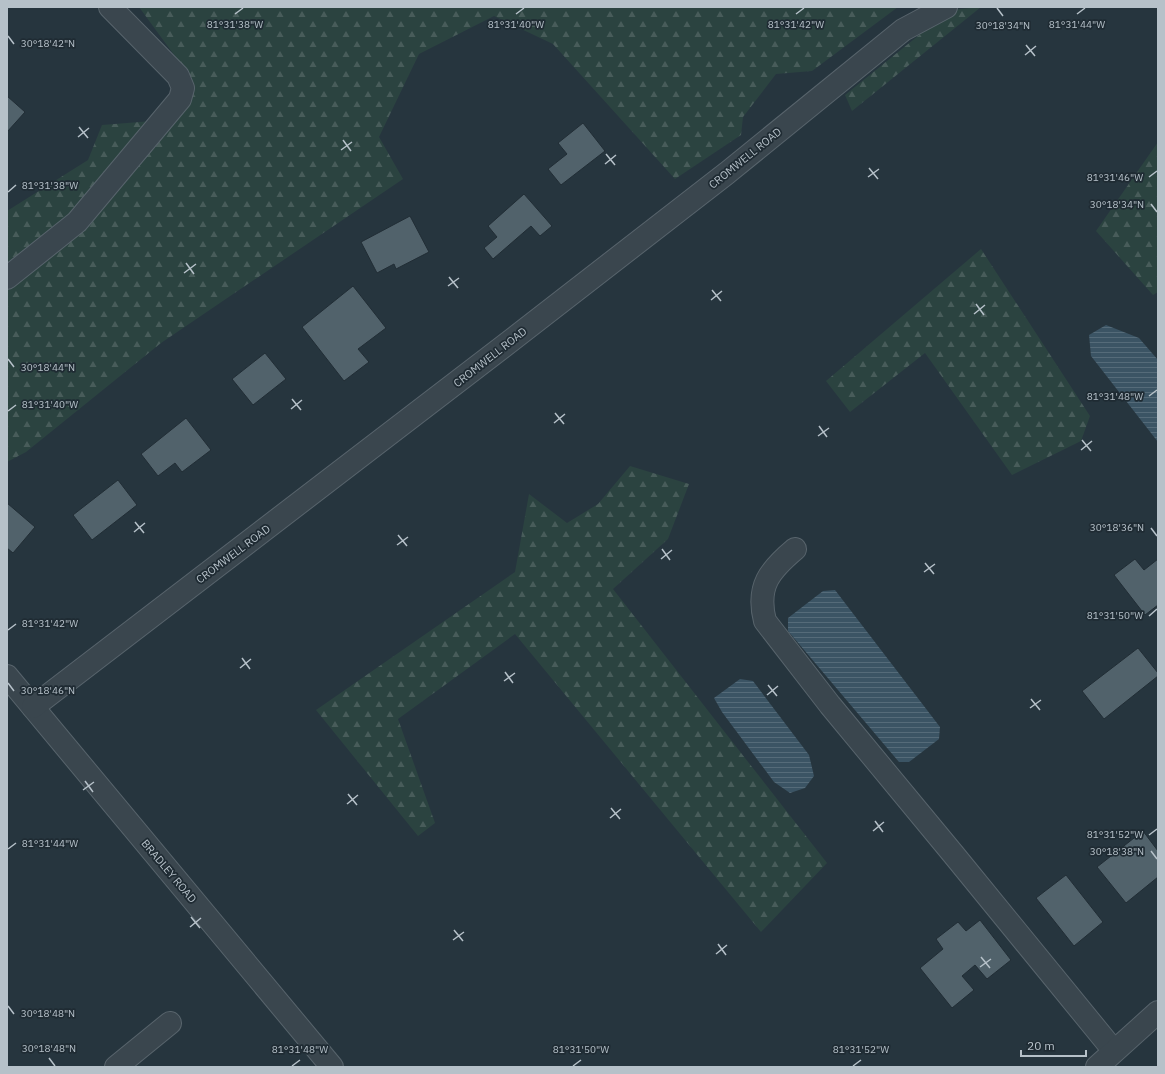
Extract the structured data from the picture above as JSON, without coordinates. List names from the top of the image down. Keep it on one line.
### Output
{"streets":{"street":["CROMWELL ROAD","BRADLEY ROAD"]},"crossings":[["CROMWELL ROAD","BRADLEY ROAD"]],"scale_bar":"20 m","coordinates":["81°31'38\"W","81°31'40\"W","81°31'42\"W","81°31'44\"W","30°18'34\"N","30°18'42\"N","81°31'46\"W","30°18'44\"N","81°31'48\"W","30°18'36\"N","81°31'50\"W","30°18'46\"N","81°31'52\"W","30°18'38\"N","30°18'48\"N"]}
